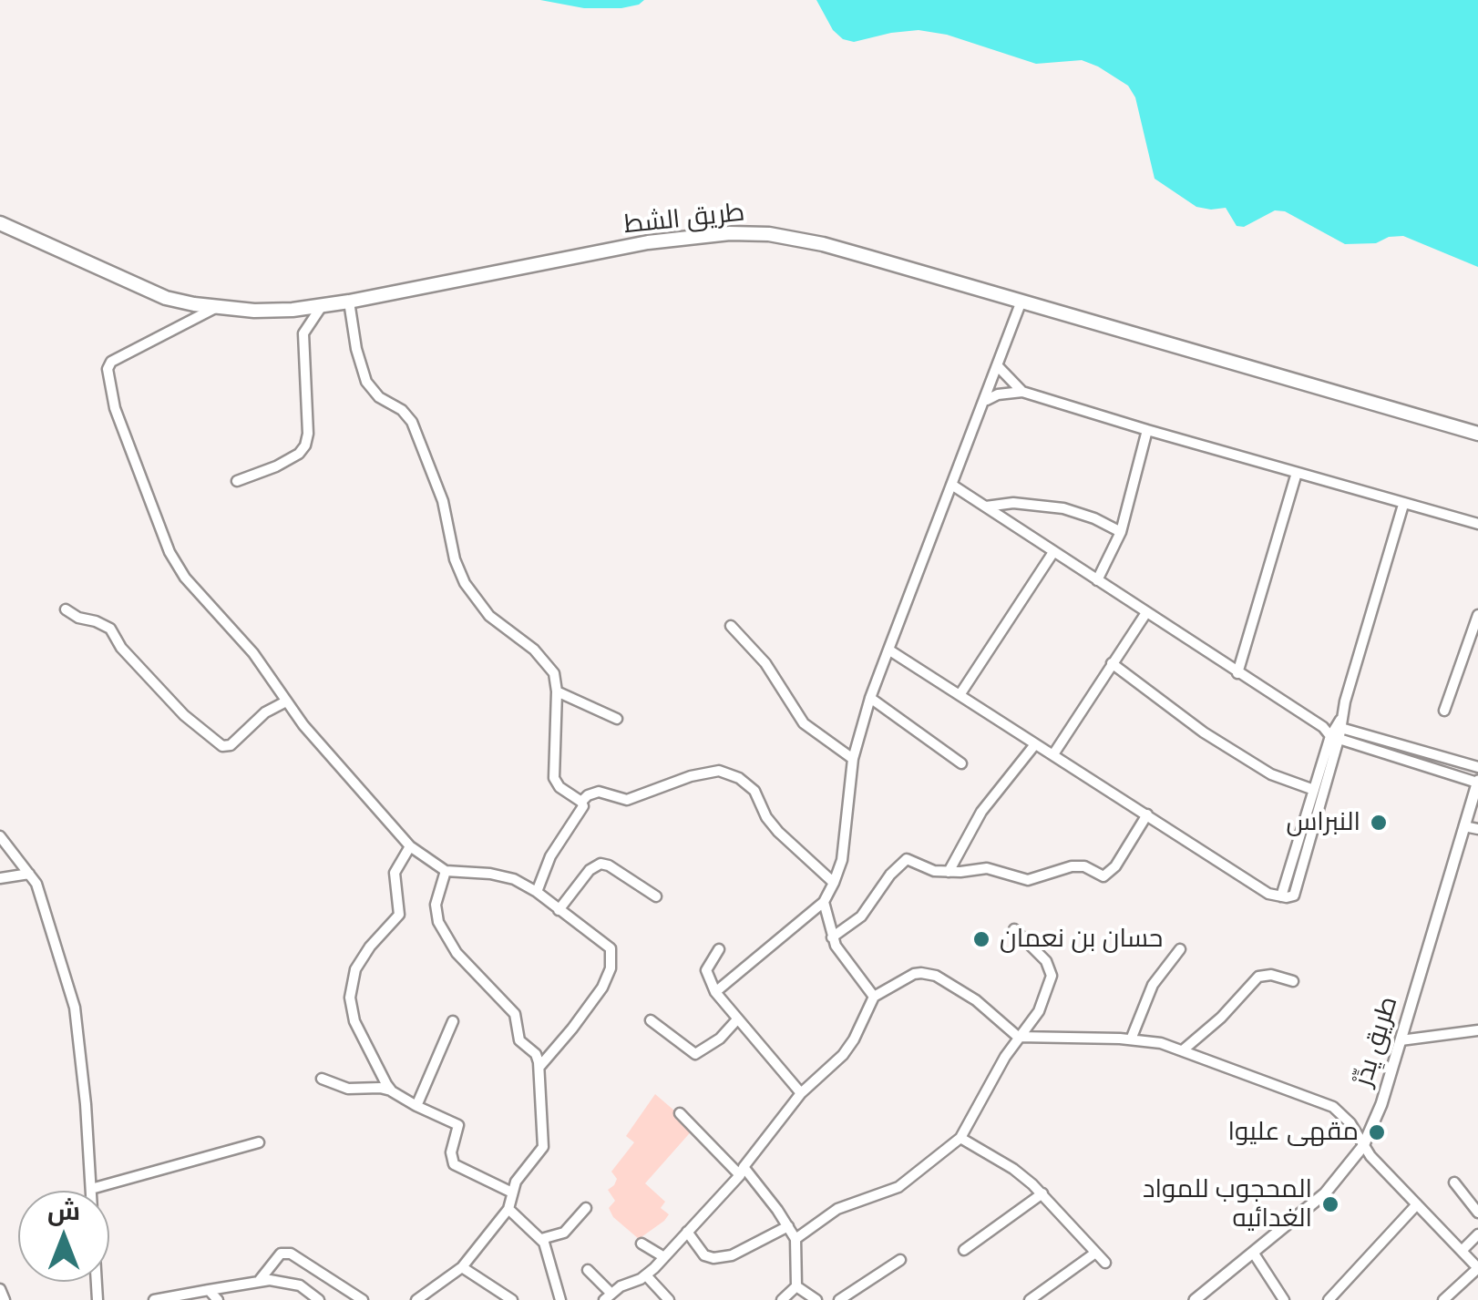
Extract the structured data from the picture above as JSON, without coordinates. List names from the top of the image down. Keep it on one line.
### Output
{"streets":{"main road":["طريق الشط"],"street":["طريق يِدِّرْ"]},"places":["النبراس","حسان بن نعمان","مقهى عليوا","المحجوب للمواد الغدائيه"],"north":"top"}
